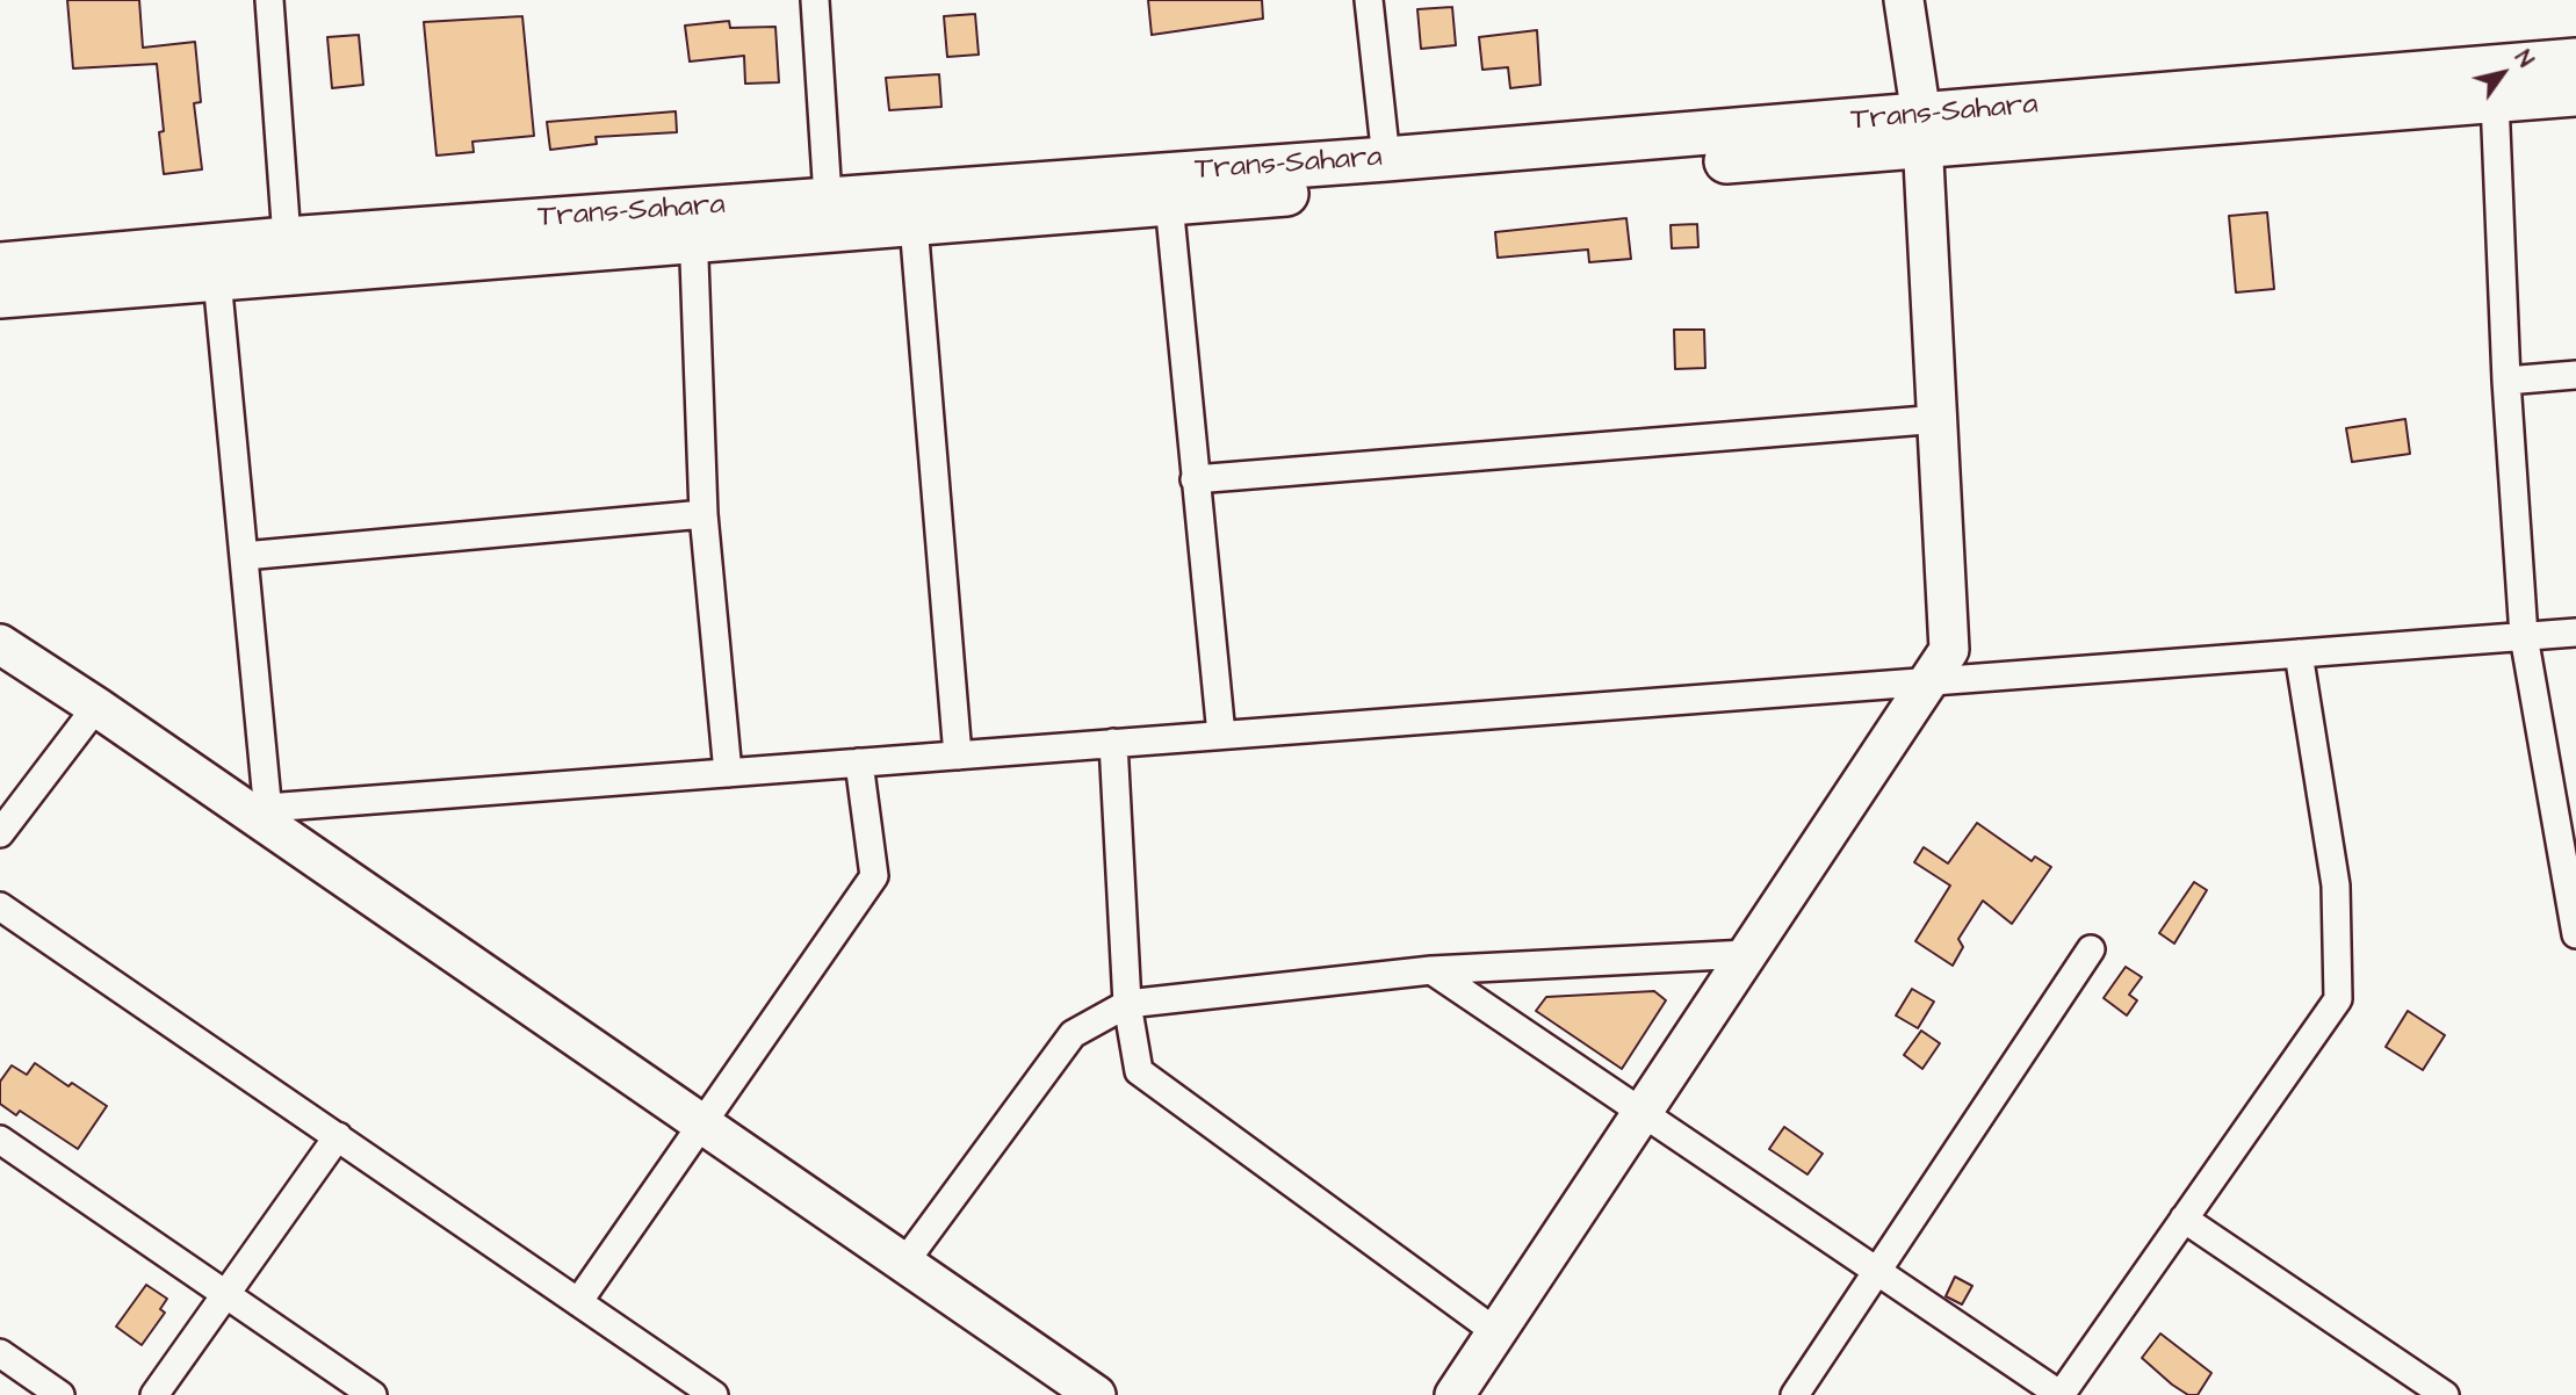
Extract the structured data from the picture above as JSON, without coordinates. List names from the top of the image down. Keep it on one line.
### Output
{"streets":{"main road":["Trans-Sahara"]},"north":"top right"}
